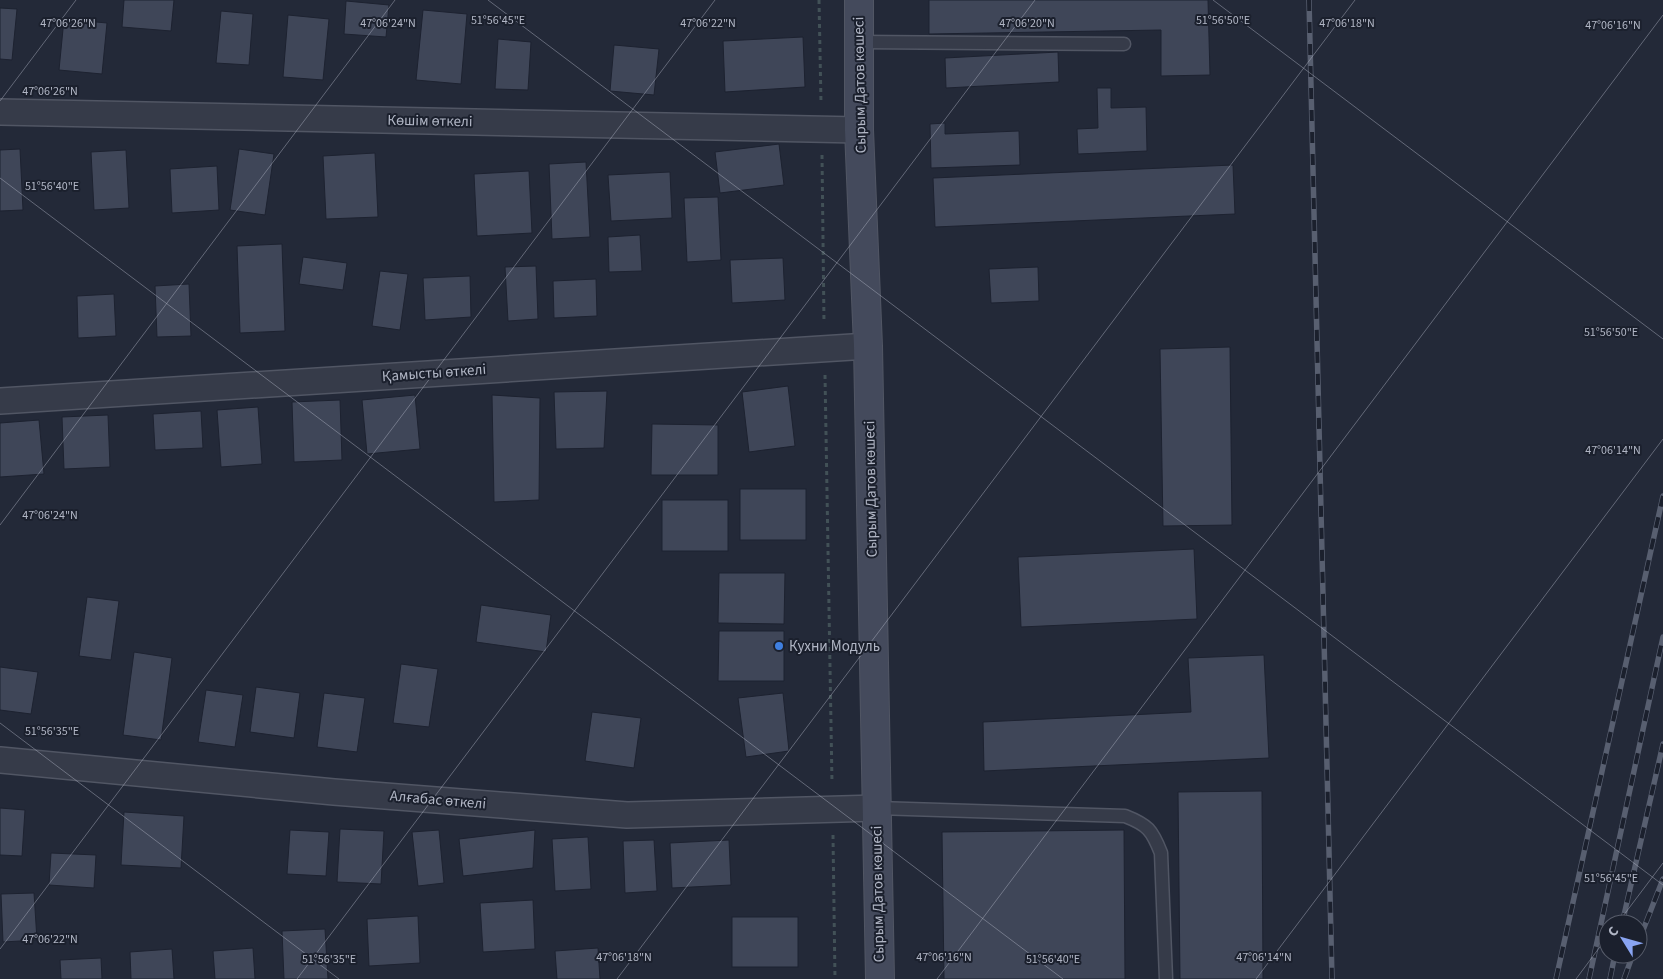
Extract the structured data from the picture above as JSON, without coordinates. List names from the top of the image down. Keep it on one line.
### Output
{"streets":{"main road":["Сырым Датов көшесі"],"street":["Көшім өткелі","Қамысты өткелі","Алғабас өткелі"]},"crossings":[["Сырым Датов көшесі","Көшім өткелі"],["Сырым Датов көшесі","Қамысты өткелі"],["Сырым Датов көшесі","Алғабас өткелі"]],"places":["Кухни Модуль"],"north":"top left","coordinates":["51°56'45\"E","51°56'50\"E","47°06'20\"N","47°06'26\"N","47°06'24\"N","47°06'22\"N","47°06'18\"N","47°06'16\"N","51°56'40\"E","47°06'14\"N","51°56'35\"E"]}
